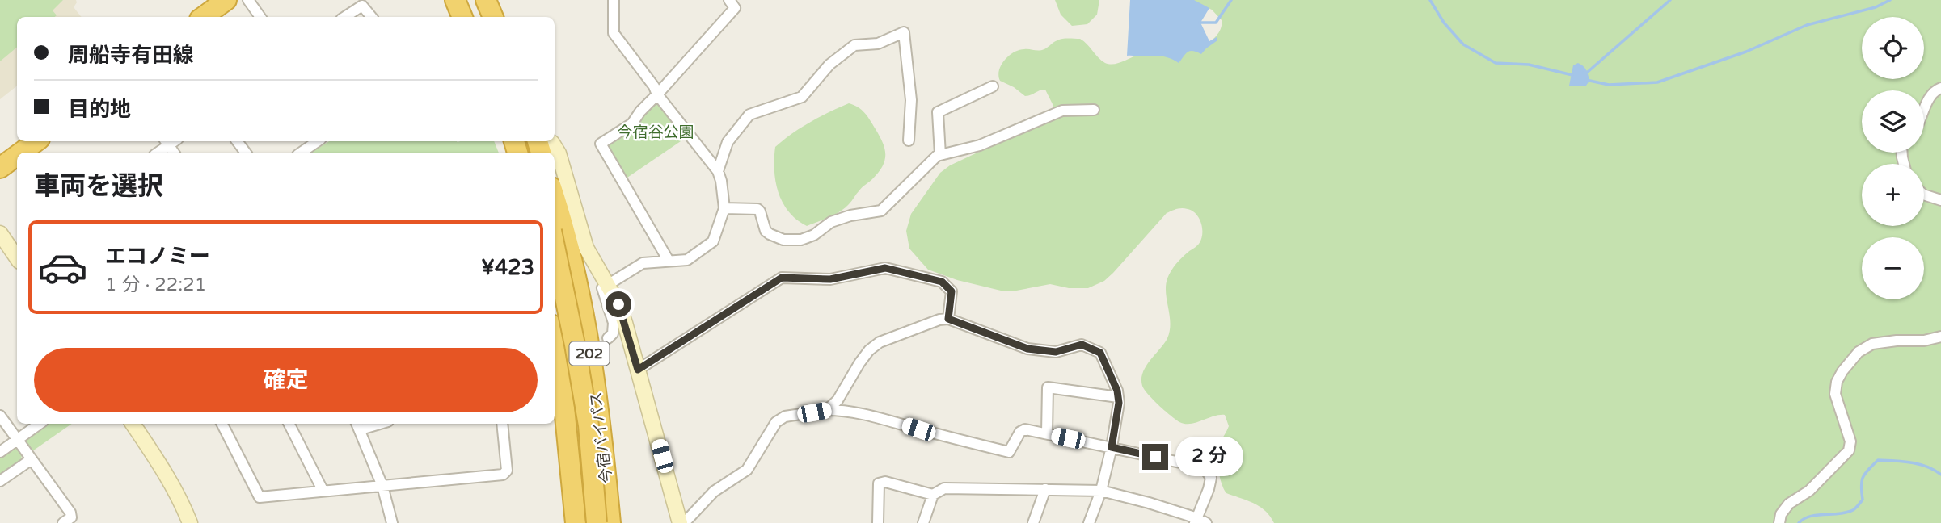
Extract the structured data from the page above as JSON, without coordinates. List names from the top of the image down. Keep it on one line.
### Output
{"streets":{"highway":["202","今宿バイパス"]},"parks":["今宿谷公園"],"page":{"map_buttons":["+","−"],"banner":["周船寺有田線","目的地"],"heading":"車両を選択","list":[{"name":"エコノミー","note":"1 分 · 22:21","value":"¥423"}],"buttons":"確定","bubble":"2 分"}}
